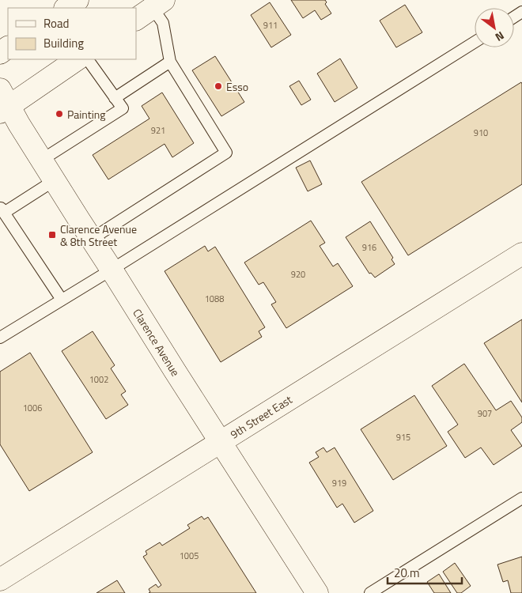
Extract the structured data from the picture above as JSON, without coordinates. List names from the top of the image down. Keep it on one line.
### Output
{"streets":{"main road":["Clarence Avenue","9th Street East"]},"crossings":[["Clarence Avenue","9th Street East"]],"places":{"other":["Esso","Painting"],"transit":["Clarence Avenue & 8th Street"]},"house_numbers":["911","921","910","916","920","1088","1002","1006","907","915","919","1005"],"legend":["Road","Building"],"scale_bar":"20 m","north":"bottom right"}
